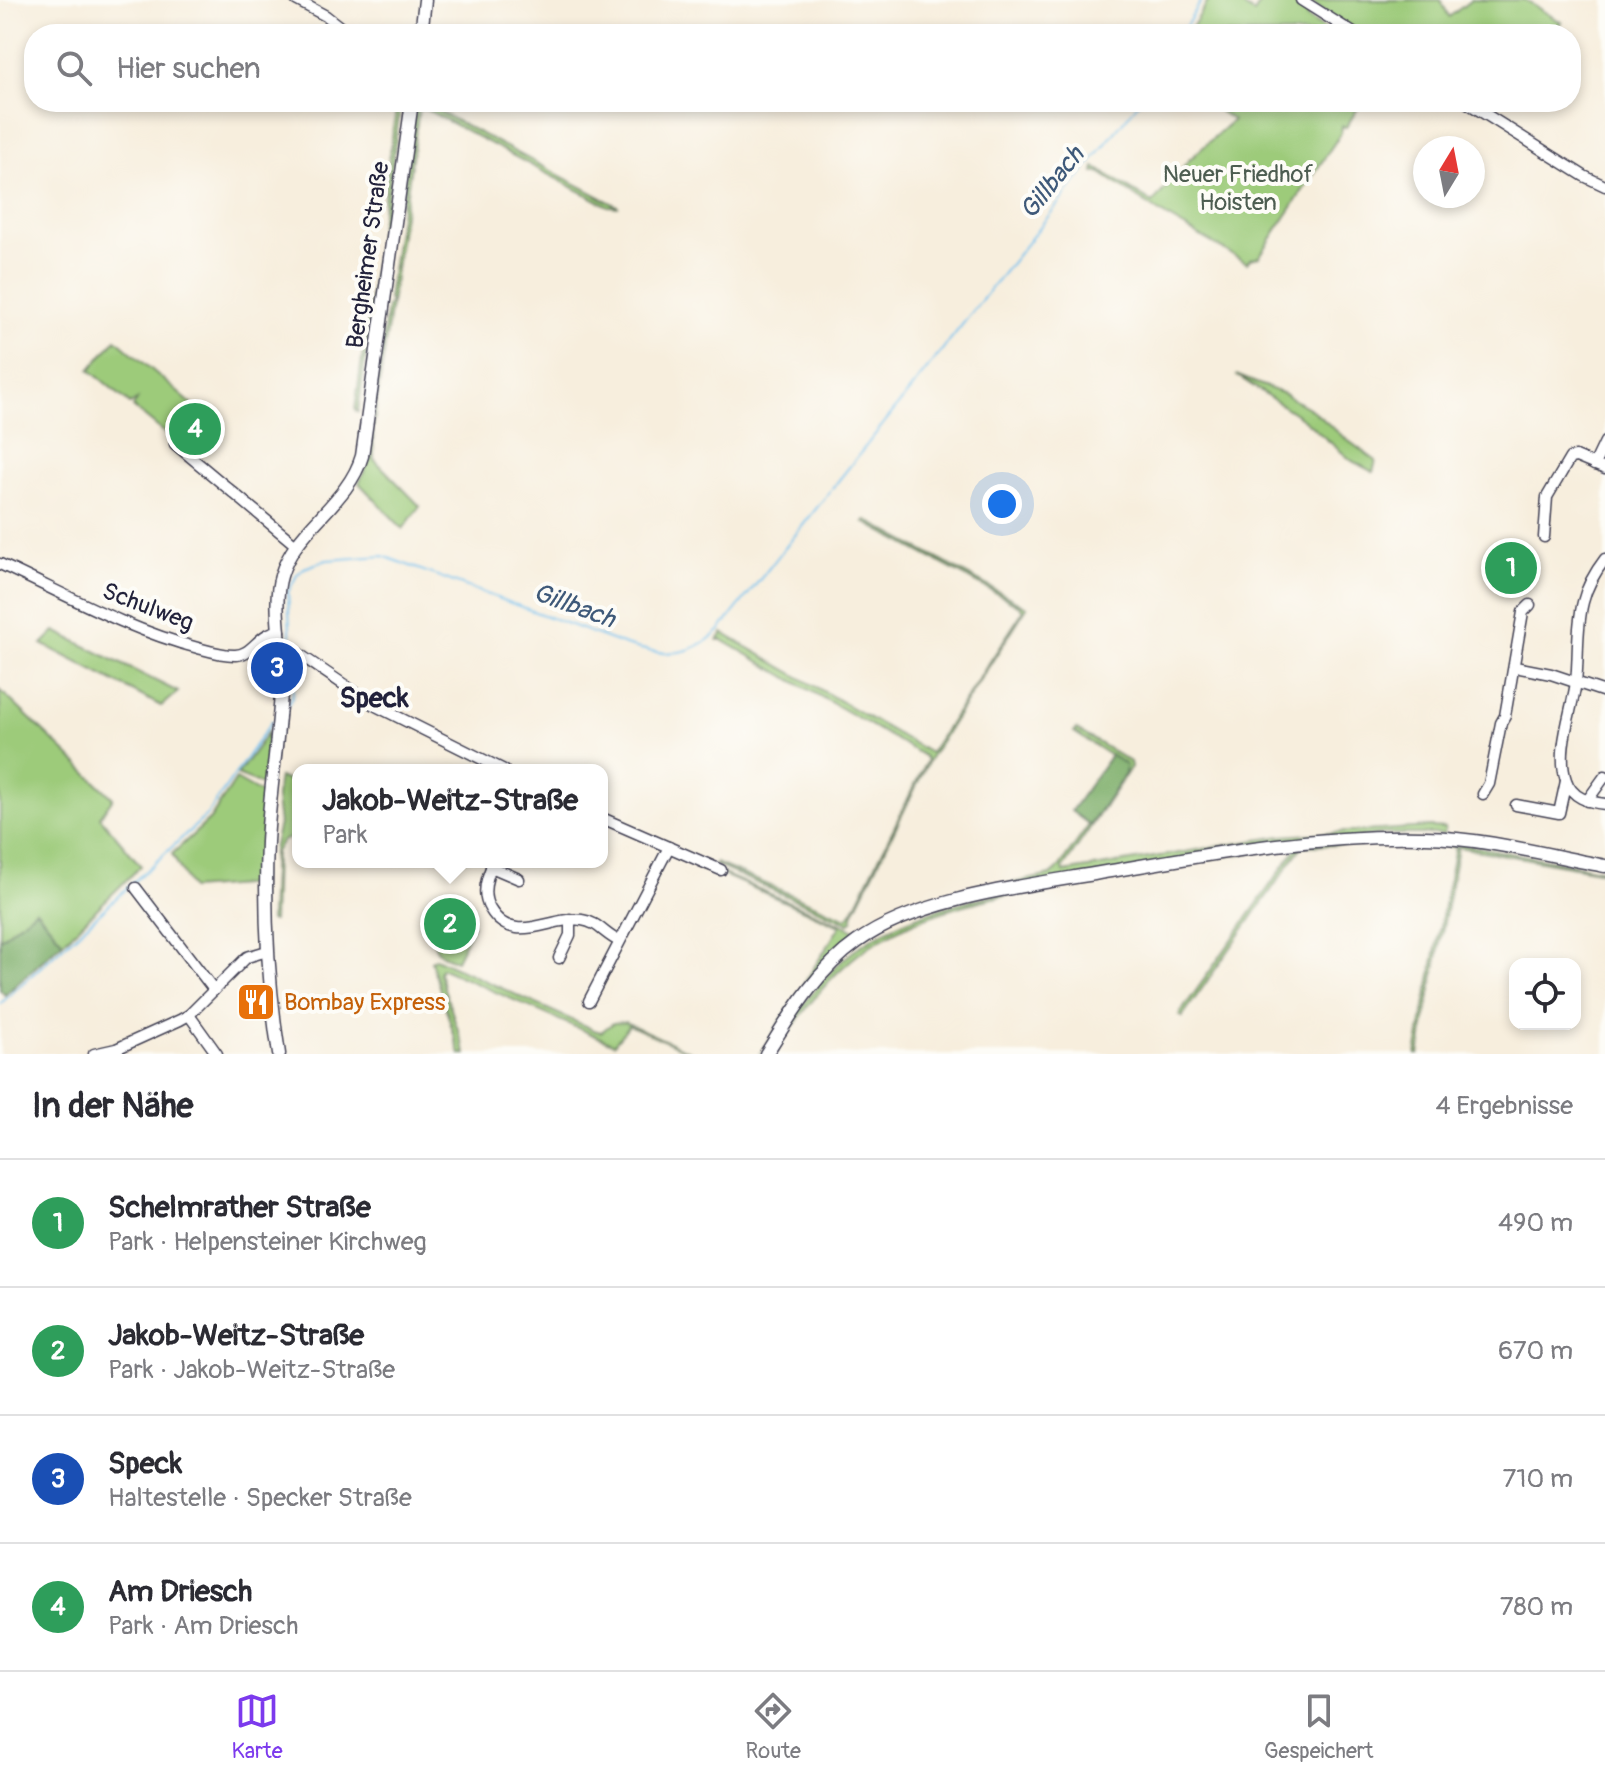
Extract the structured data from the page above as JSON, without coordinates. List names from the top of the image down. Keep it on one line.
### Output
{"streets":{"main road":["Bergheimer Straße"],"street":["Schulweg"]},"crossings":[["Bergheimer Straße","Schulweg"]],"districts":["Speck"],"water":["Gillbach"],"parks":["Neuer Friedhof Hoisten"],"places":{"restaurant":["Bombay Express"]},"north":"top","page":{"search":"Hier suchen","pins":["4","1","3","2"],"popup":["Jakob-Weitz-Straße","Park"],"heading":["In der Nähe","4 Ergebnisse"],"list":[{"mark":"1","name":"Schelmrather Straße","note":"Park · Helpensteiner Kirchweg","value":"490 m"},{"mark":"2","name":"Jakob-Weitz-Straße","note":"Park · Jakob-Weitz-Straße","value":"670 m"},{"mark":"3","name":"Speck","note":"Haltestelle · Specker Straße","value":"710 m"},{"mark":"4","name":"Am Driesch","note":"Park · Am Driesch","value":"780 m"}],"nav":["Karte","Route","Gespeichert"]}}
